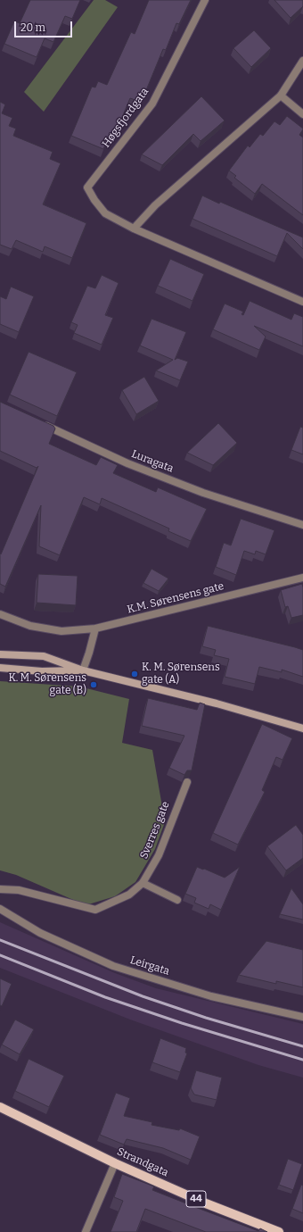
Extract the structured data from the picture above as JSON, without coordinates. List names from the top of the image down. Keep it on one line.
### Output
{"streets":{"main road":["Strandgata","44"],"street":["Høgsfjordgata","Luragata","K.M. Sørensens gate","Sverres gate","Leirgata"]},"places":["K. M. Sørensens gate (A)","K. M. Sørensens gate (B)"],"scale_bar":"20 m"}
